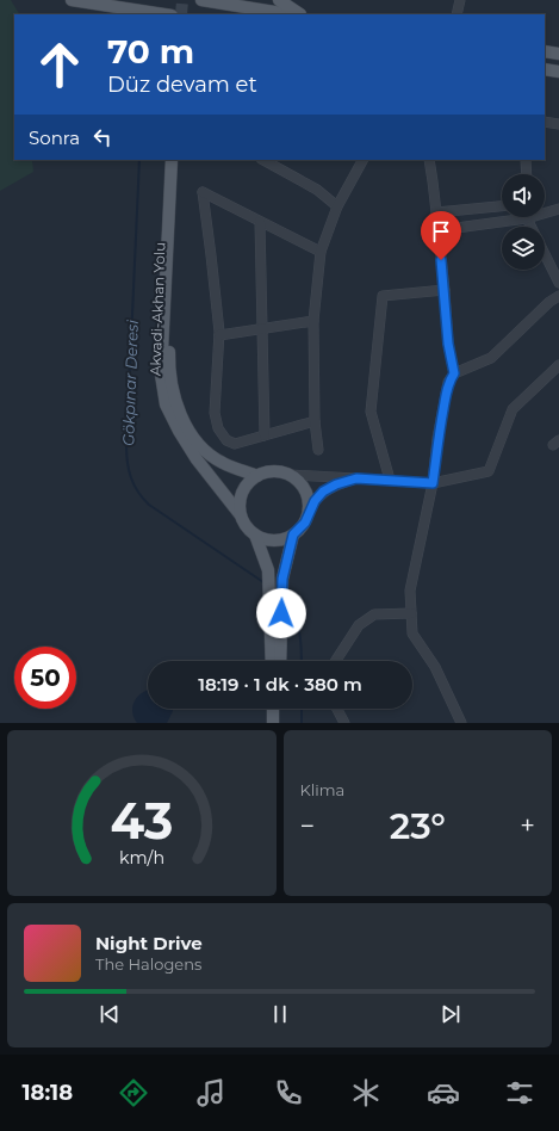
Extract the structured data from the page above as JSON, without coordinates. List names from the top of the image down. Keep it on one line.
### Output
{"streets":{"main road":["Akvadi-Akhan Yolu"]},"water":["Gökpınar Deresi"],"page":{"turn":["70 m","Düz devam et"],"then":"Sonra","limit":"50","trip":"18:19 · 1 dk · 380 m","tile":"Klima","heat":["−","23°","+"],"song":["Night Drive","The Halogens"],"tabs":"18:18","gauge":["43","km/h"]}}
